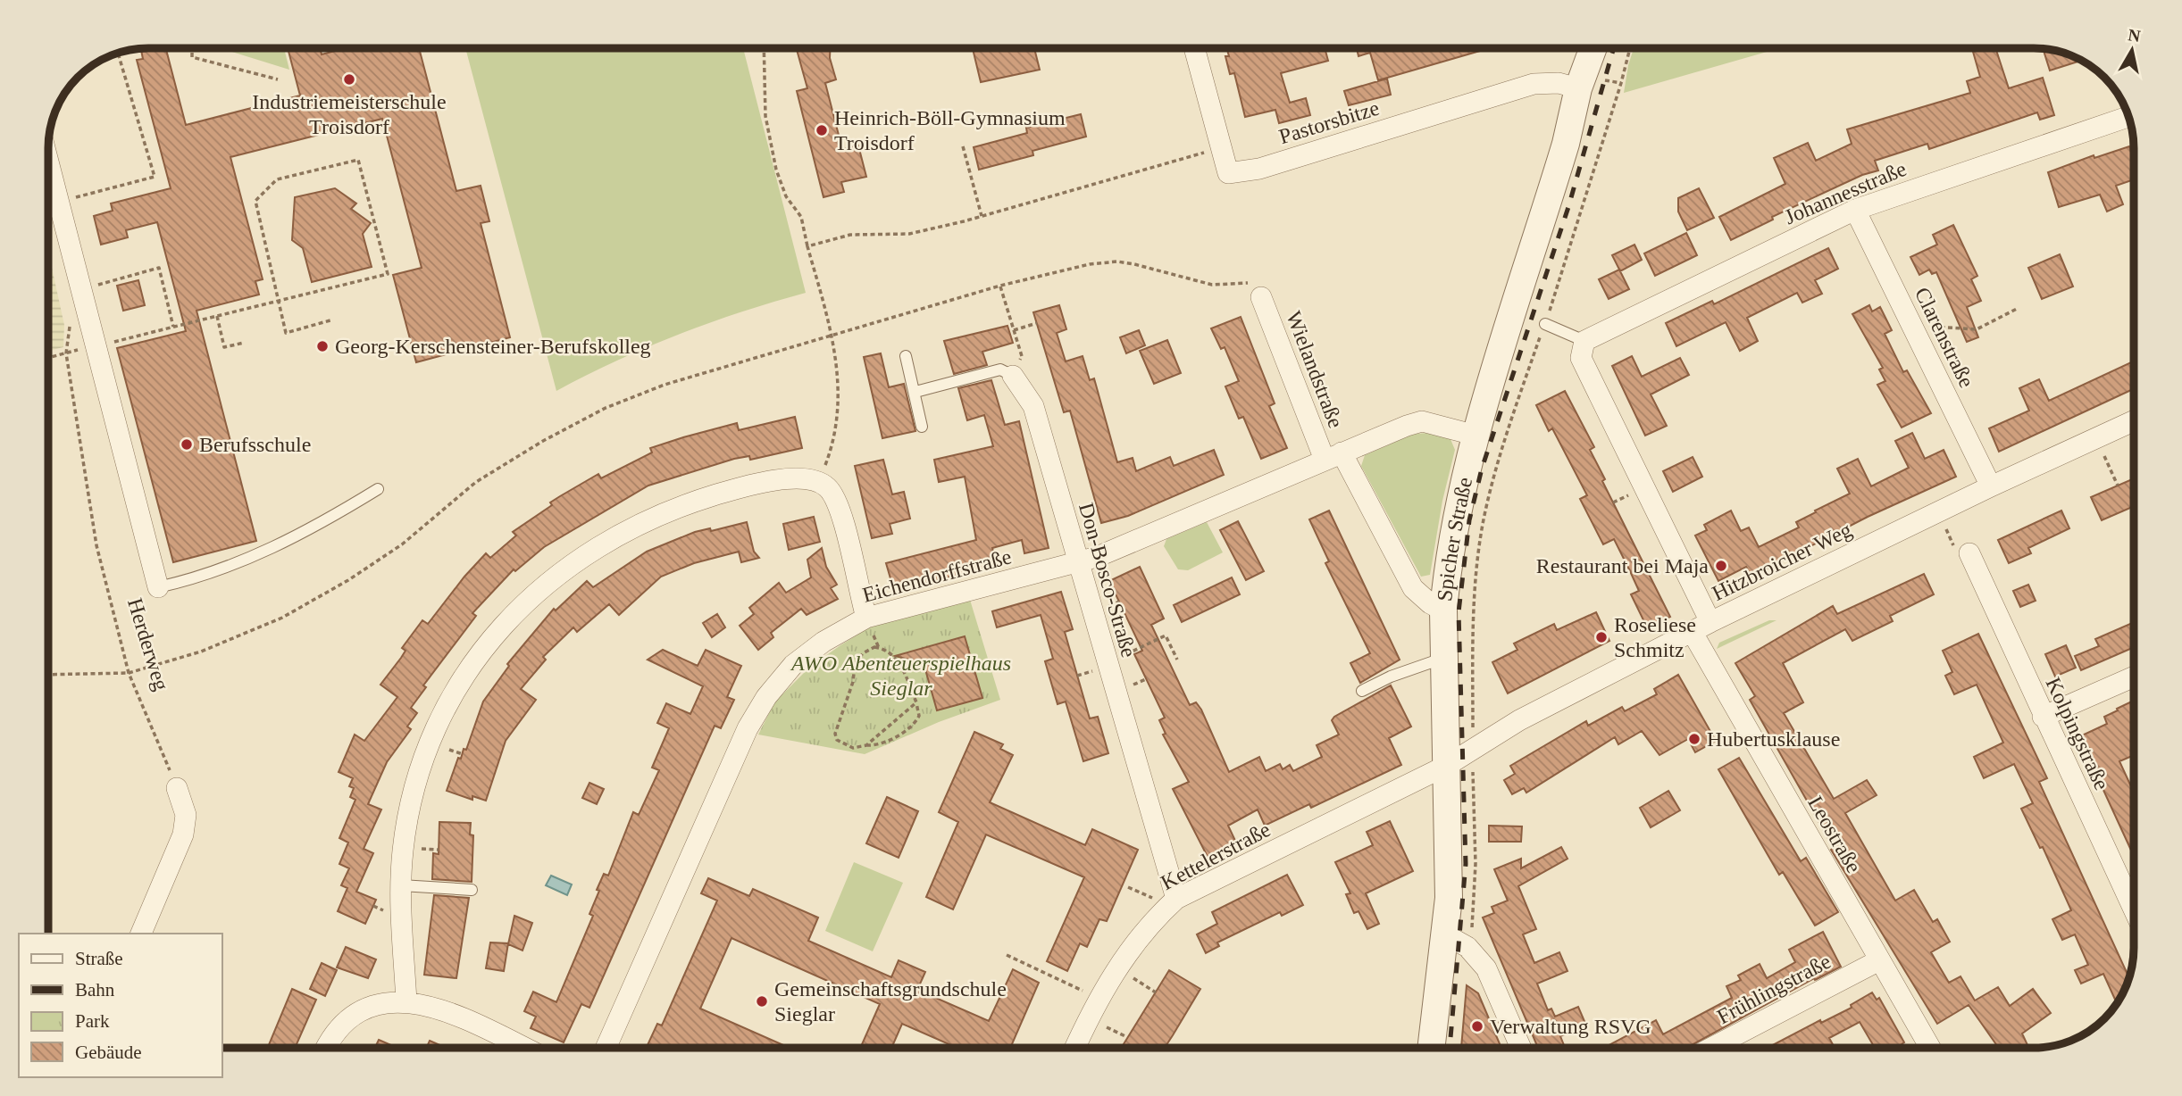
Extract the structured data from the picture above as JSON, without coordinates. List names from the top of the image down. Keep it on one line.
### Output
{"streets":{"street":["Pastorsbitze","Johannesstraße","Clarenstraße","Wielandstraße","Spicher Straße","Hitzbroicher Weg","Eichendorffstraße","Don-Bosco-Straße","Kolpingstraße","Leostraße","Kettelerstraße","Frühlingstraße"],"path":["Herderweg"]},"crossings":[["Pastorsbitze","Spicher Straße"],["Johannesstraße","Clarenstraße"],["Johannesstraße","Leostraße"],["Clarenstraße","Hitzbroicher Weg"],["Wielandstraße","Spicher Straße"],["Wielandstraße","Eichendorffstraße"],["Spicher Straße","Hitzbroicher Weg"],["Spicher Straße","Eichendorffstraße"],["Spicher Straße","Kettelerstraße"],["Hitzbroicher Weg","Leostraße"],["Hitzbroicher Weg","Kettelerstraße"],["Eichendorffstraße","Don-Bosco-Straße"],["Don-Bosco-Straße","Kettelerstraße"],["Leostraße","Frühlingstraße"]],"parks":["AWO Abenteuerspielhaus Sieglar"],"places":["Industriemeisterschule Troisdorf","Heinrich-Böll-Gymnasium Troisdorf","Georg-Kerschensteiner-Berufskolleg","Berufsschule","Restaurant bei Maja","Roseliese Schmitz","Hubertusklause","Gemeinschaftsgrundschule Sieglar","Verwaltung RSVG"],"legend":["Straße","Bahn","Park","Gebäude"],"north":"top"}
